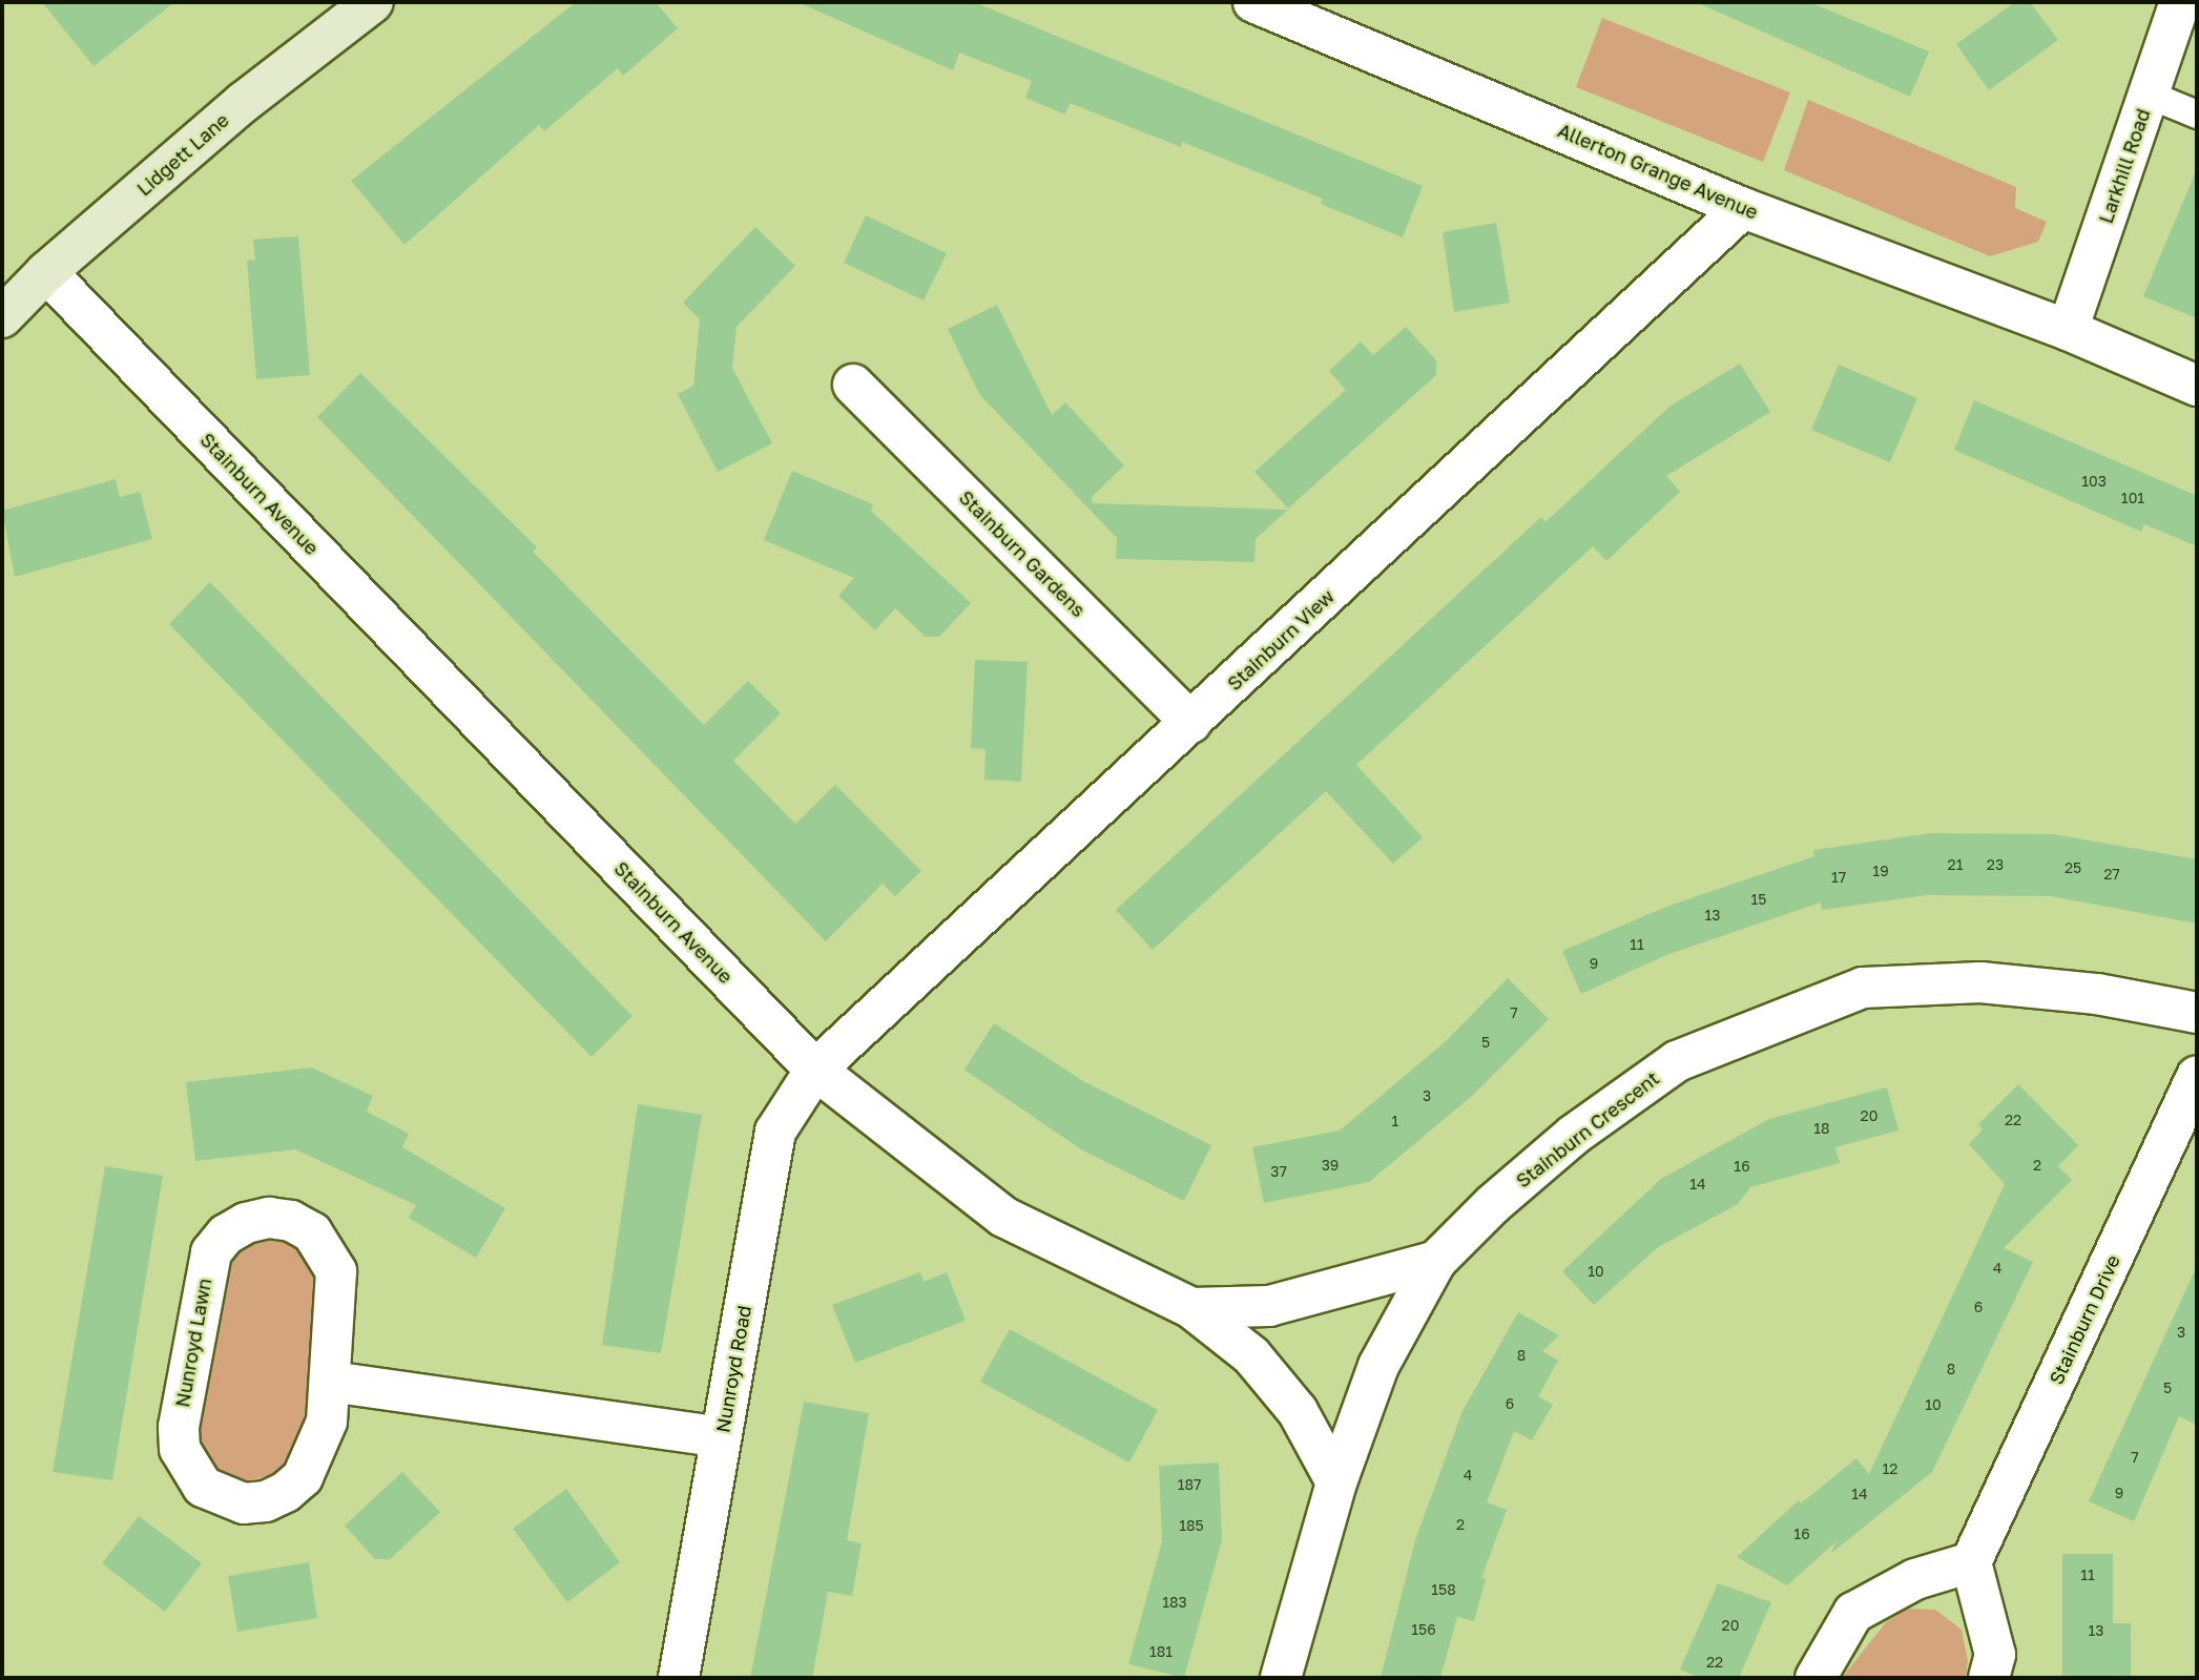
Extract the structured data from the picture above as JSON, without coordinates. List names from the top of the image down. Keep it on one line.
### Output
{"streets":{"street":["Lidgett Lane","Larkhill Road","Allerton Grange Avenue","Stainburn Avenue","Stainburn Gardens","Stainburn View","Stainburn Crescent","Stainburn Drive","Nunroyd Lawn","Nunroyd Road"]},"crossings":[["Lidgett Lane","Stainburn Avenue"],["Larkhill Road","Allerton Grange Avenue"],["Allerton Grange Avenue","Stainburn View"],["Stainburn Avenue","Stainburn View"],["Stainburn Avenue","Stainburn Crescent"],["Stainburn Avenue","Nunroyd Road"],["Stainburn Gardens","Stainburn View"],["Stainburn View","Nunroyd Road"]],"house_numbers":["103","101","21","23","25","19","27","17","15","13","11","9","7","5","3","20","22","1","18","39","2","16","37","14","4","10","6","3","8","8","5","6","10","7","12","4","187","9","14","2","185","16","11","158","183","20","156","13","181","22"]}
